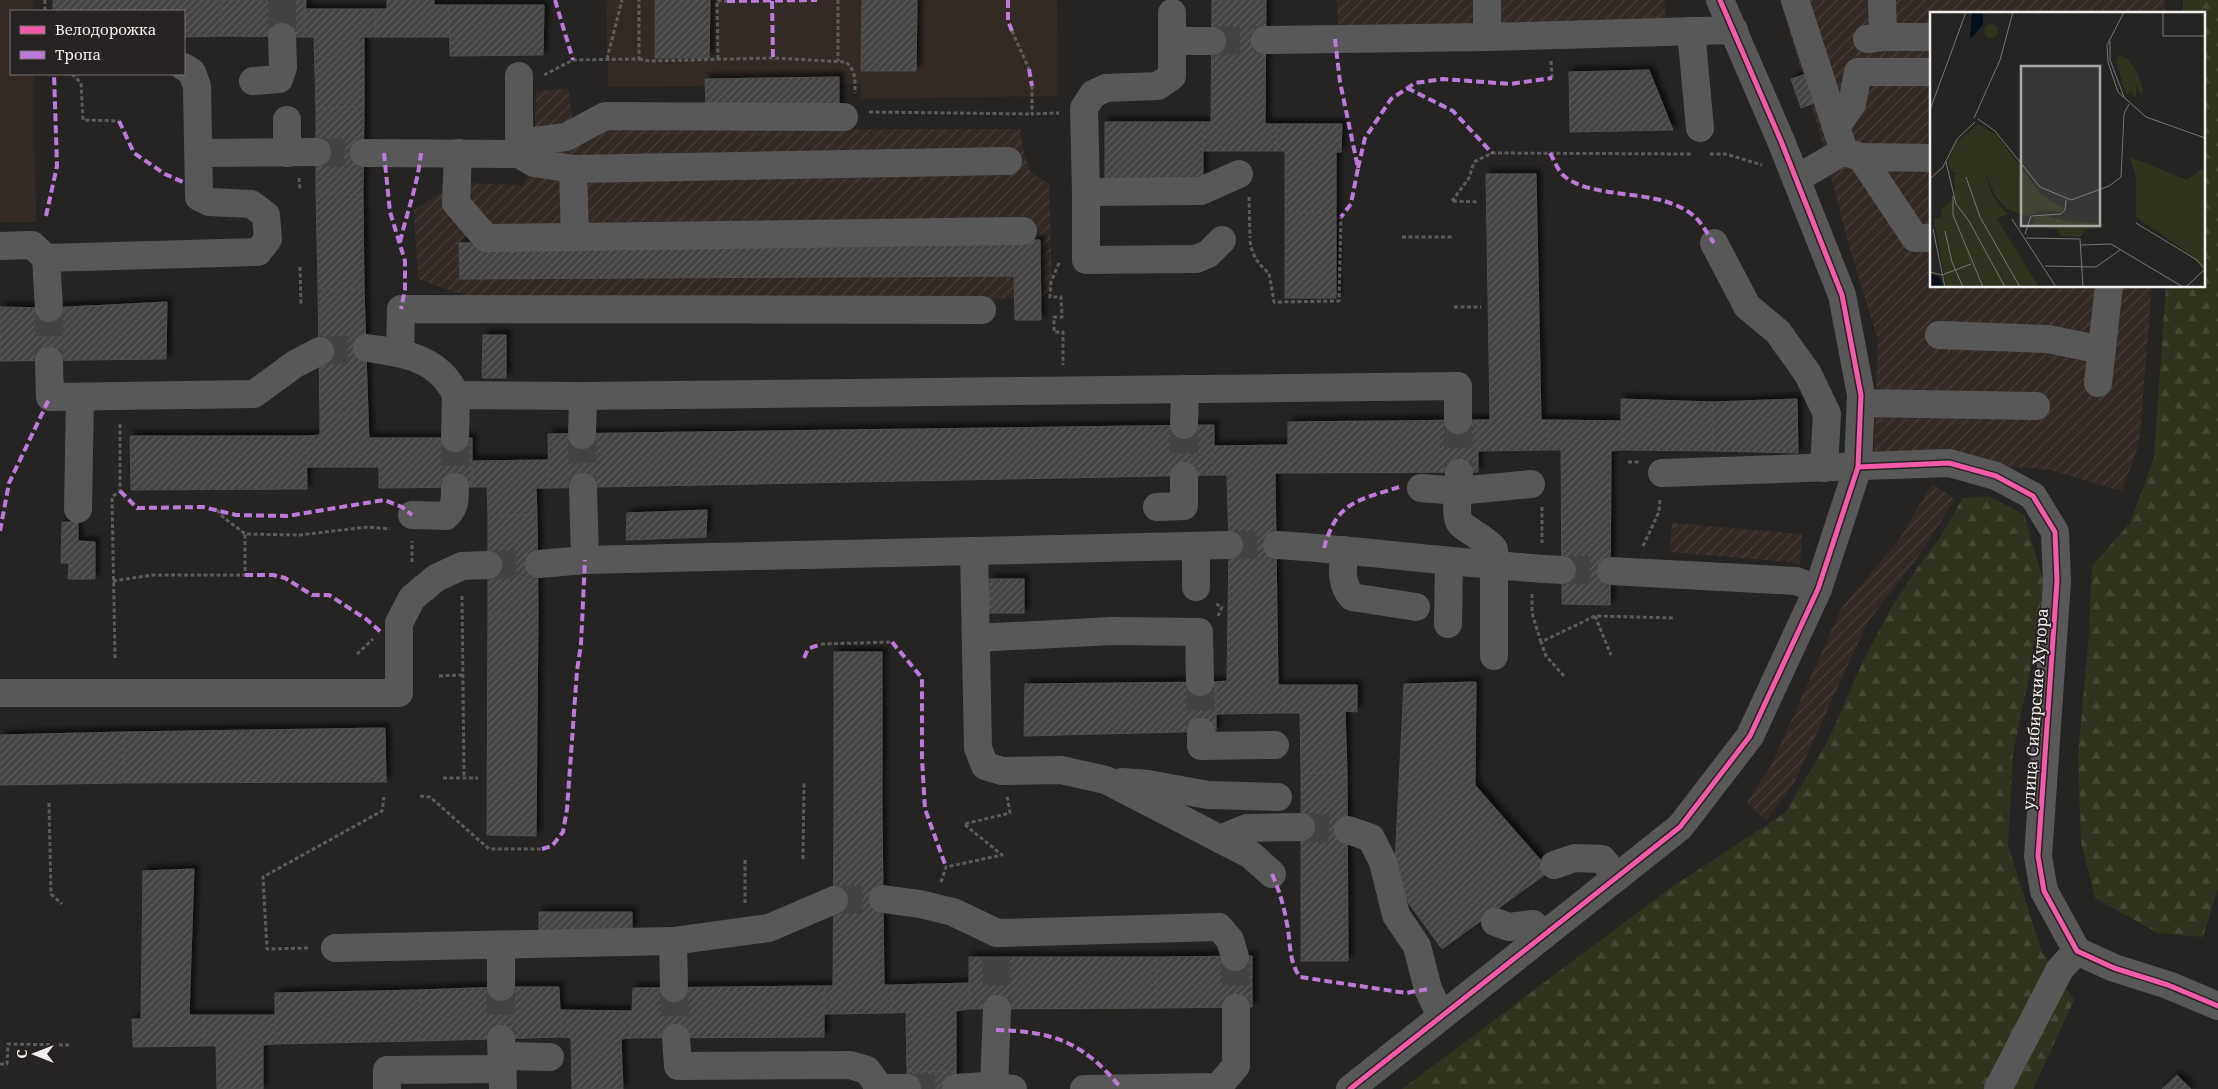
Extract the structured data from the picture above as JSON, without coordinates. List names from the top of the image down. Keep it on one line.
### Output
{"streets":{"street":["улица Сибирские Хутора"]},"legend":["Велодорожка","Тропа"],"north":"left"}
